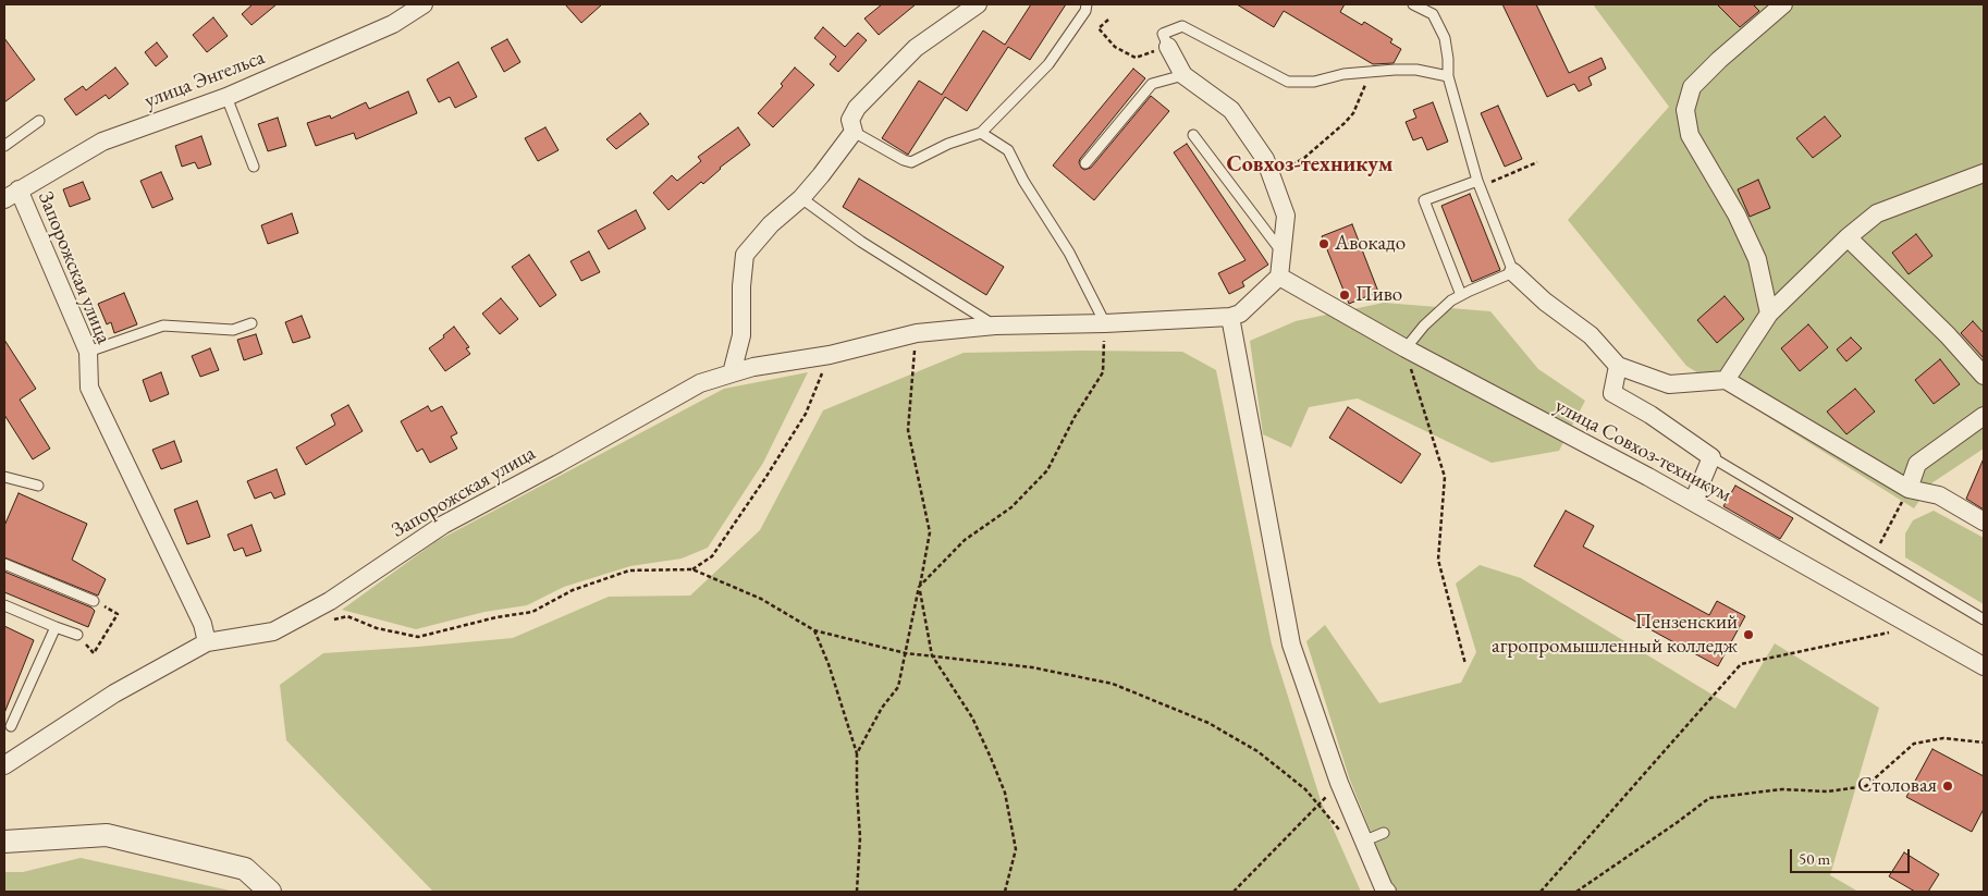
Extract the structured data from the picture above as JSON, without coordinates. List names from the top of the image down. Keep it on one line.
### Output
{"streets":{"street":["улица Энгельса","Запорожская улица","улица Совхоз-техникум"]},"crossings":[["улица Энгельса","Запорожская улица"]],"districts":["Совхоз-техникум"],"places":["Авокадо","Пиво","Пензенский агропромышленный колледж","Столовая"],"scale_bar":"50 m"}
